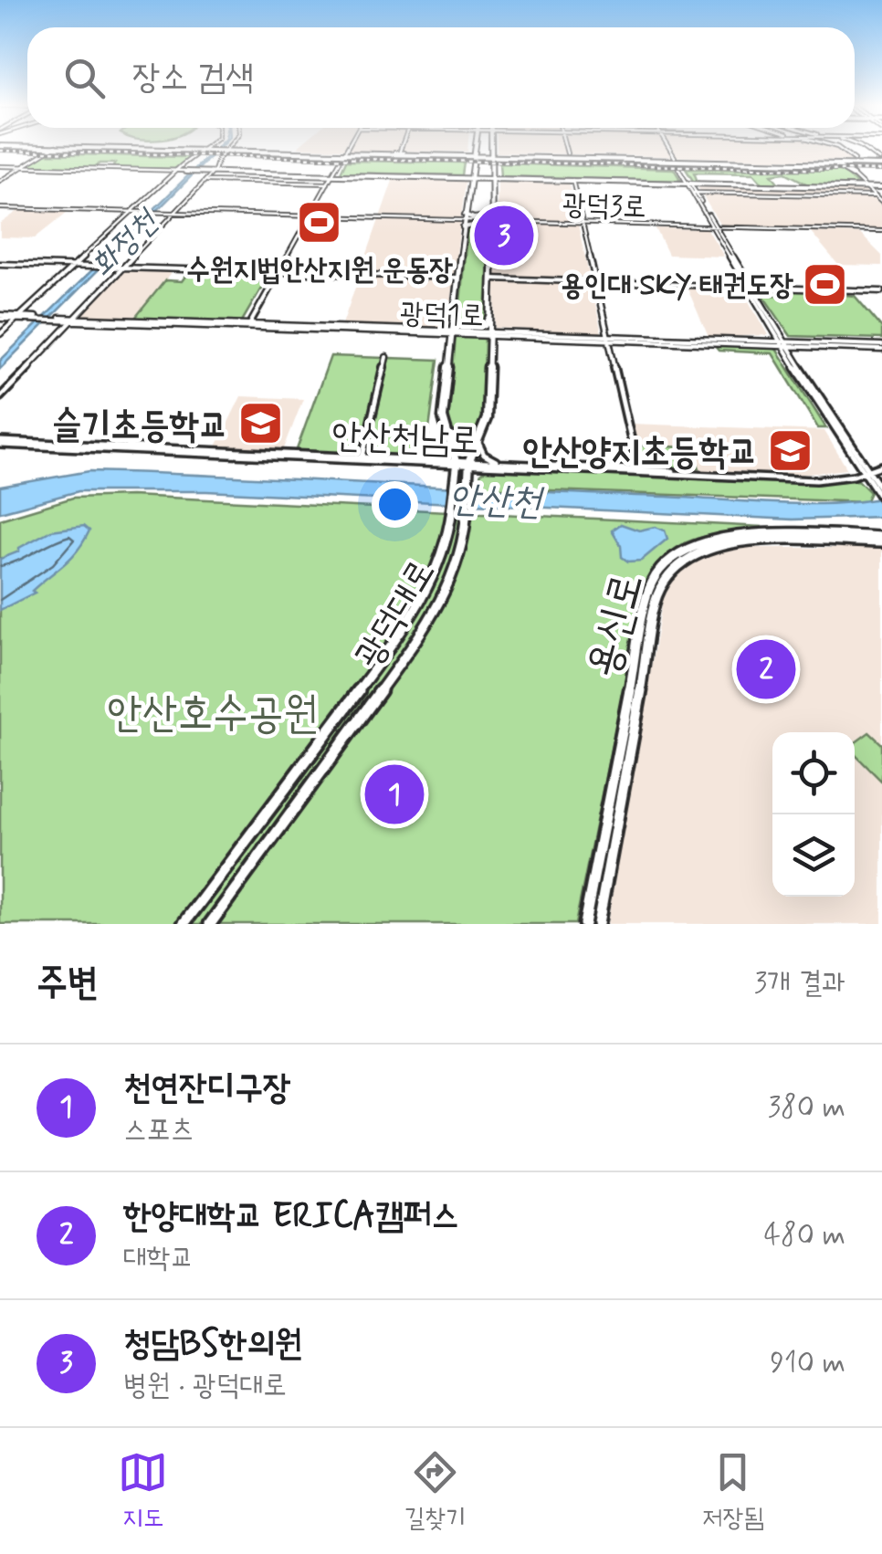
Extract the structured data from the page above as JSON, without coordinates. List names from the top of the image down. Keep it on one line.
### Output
{"streets":{"main road":["광덕대로","용신로"],"street":["광덕3로","광덕1로","안산천남로"]},"crossings":[["광덕3로","광덕대로"],["광덕1로","광덕대로"],["안산천남로","광덕대로"]],"water":["화정천","안산천"],"parks":["안산호수공원"],"places":{"sports":["수원지법안산지원 운동장","용인대 SKY 태권도장"],"school or university":["슬기초등학교","안산양지초등학교"]},"page":{"search":"장소 검색","pins":["3","2","1"],"heading":["주변","3개 결과"],"list":[{"mark":"1","name":"천연잔디구장","note":"스포츠","value":"380 m"},{"mark":"2","name":"한양대학교 ERICA캠퍼스","note":"대학교","value":"480 m"},{"mark":"3","name":"청담BS한의원","note":"병원 · 광덕대로","value":"910 m"}],"nav":["지도","길찾기","저장됨"]}}
